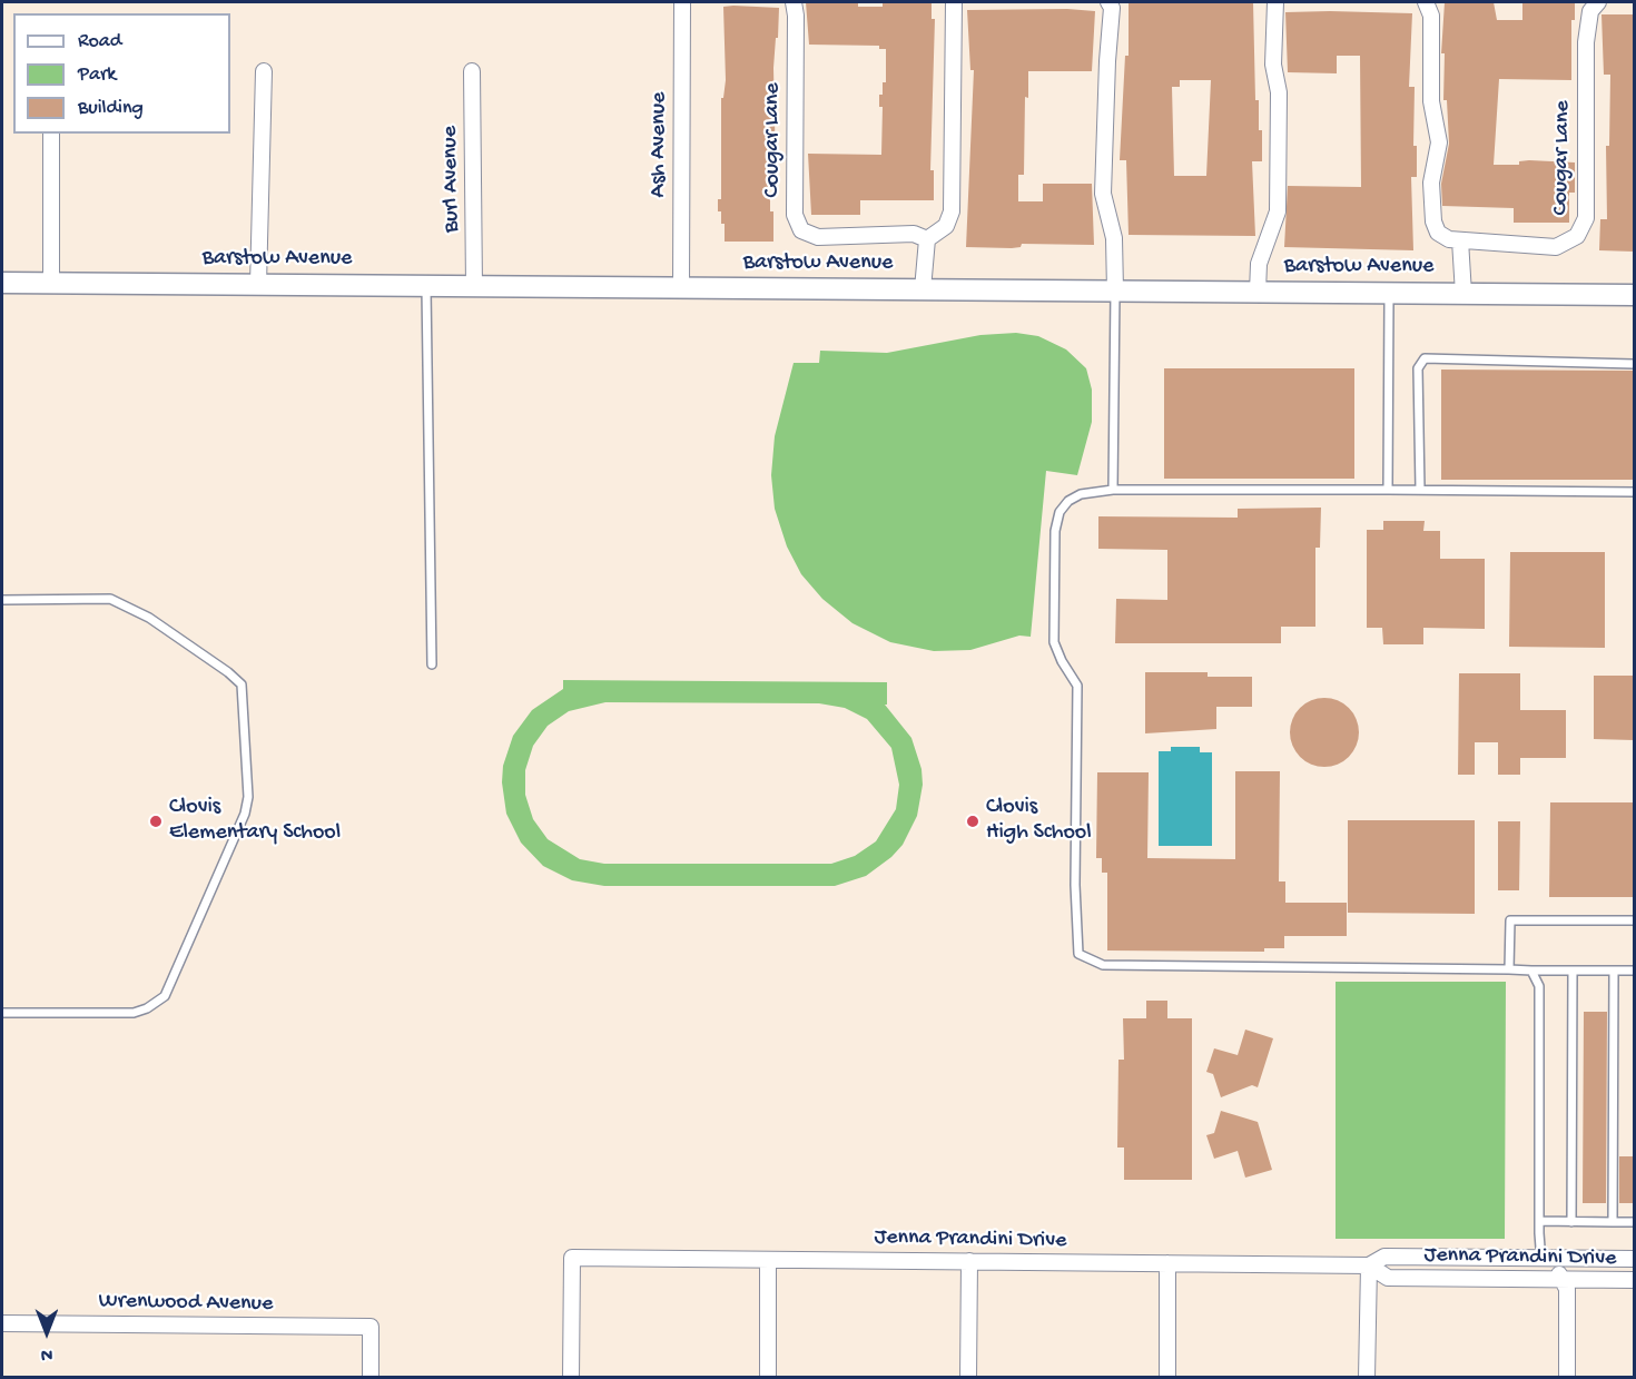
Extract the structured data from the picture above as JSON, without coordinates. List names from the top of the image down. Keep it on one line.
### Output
{"streets":{"street":["Cougar Lane","Ash Avenue","Burl Avenue","Barstow Avenue","Jenna Prandini Drive","Wrenwood Avenue"]},"crossings":[["Ash Avenue","Barstow Avenue"],["Burl Avenue","Barstow Avenue"]],"places":["Clovis Elementary School","Clovis High School"],"legend":["Road","Park","Building"],"north":"bottom"}
